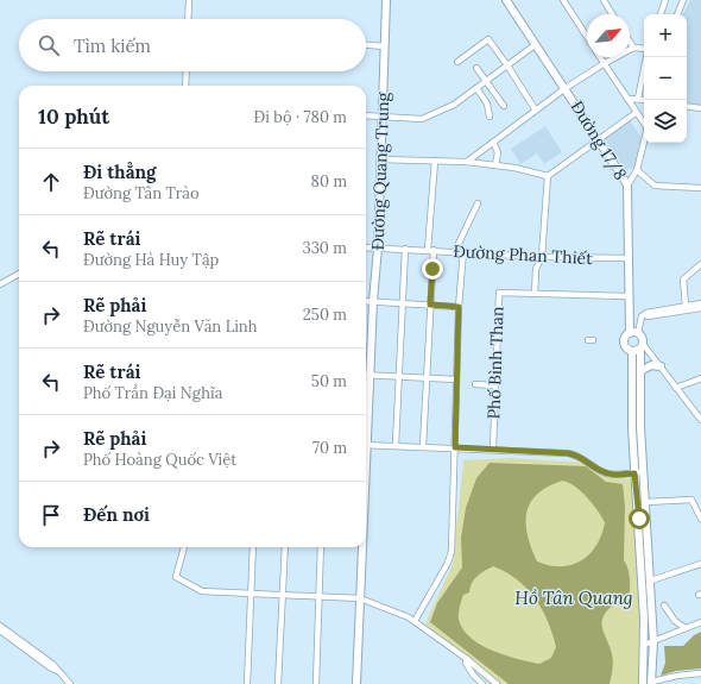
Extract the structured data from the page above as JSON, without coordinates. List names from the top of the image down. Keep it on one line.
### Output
{"streets":{"main road":["Đường 17/8","Đường Quang Trung"],"street":["Đường Phan Thiết","Phố Bình Than"]},"crossings":[["Đường 17/8","Đường Phan Thiết"],["Đường 17/8","Phố Bình Than"],["Đường Quang Trung","Đường Phan Thiết"]],"water":["Hồ Tân Quang"],"north":"top right","page":{"map_buttons":["+","−"],"search":"Tìm kiếm","heading":["10 phút","Đi bộ · 780 m"],"list":[["Đi thẳng","Đường Tân Trào","80 m"],["Rẽ trái","Đường Hà Huy Tập","330 m"],["Rẽ phải","Đường Nguyễn Văn Linh","250 m"],["Rẽ trái","Phố Trần Đại Nghĩa","50 m"],["Rẽ phải","Phố Hoàng Quốc Việt","70 m"],"Đến nơi"]}}
